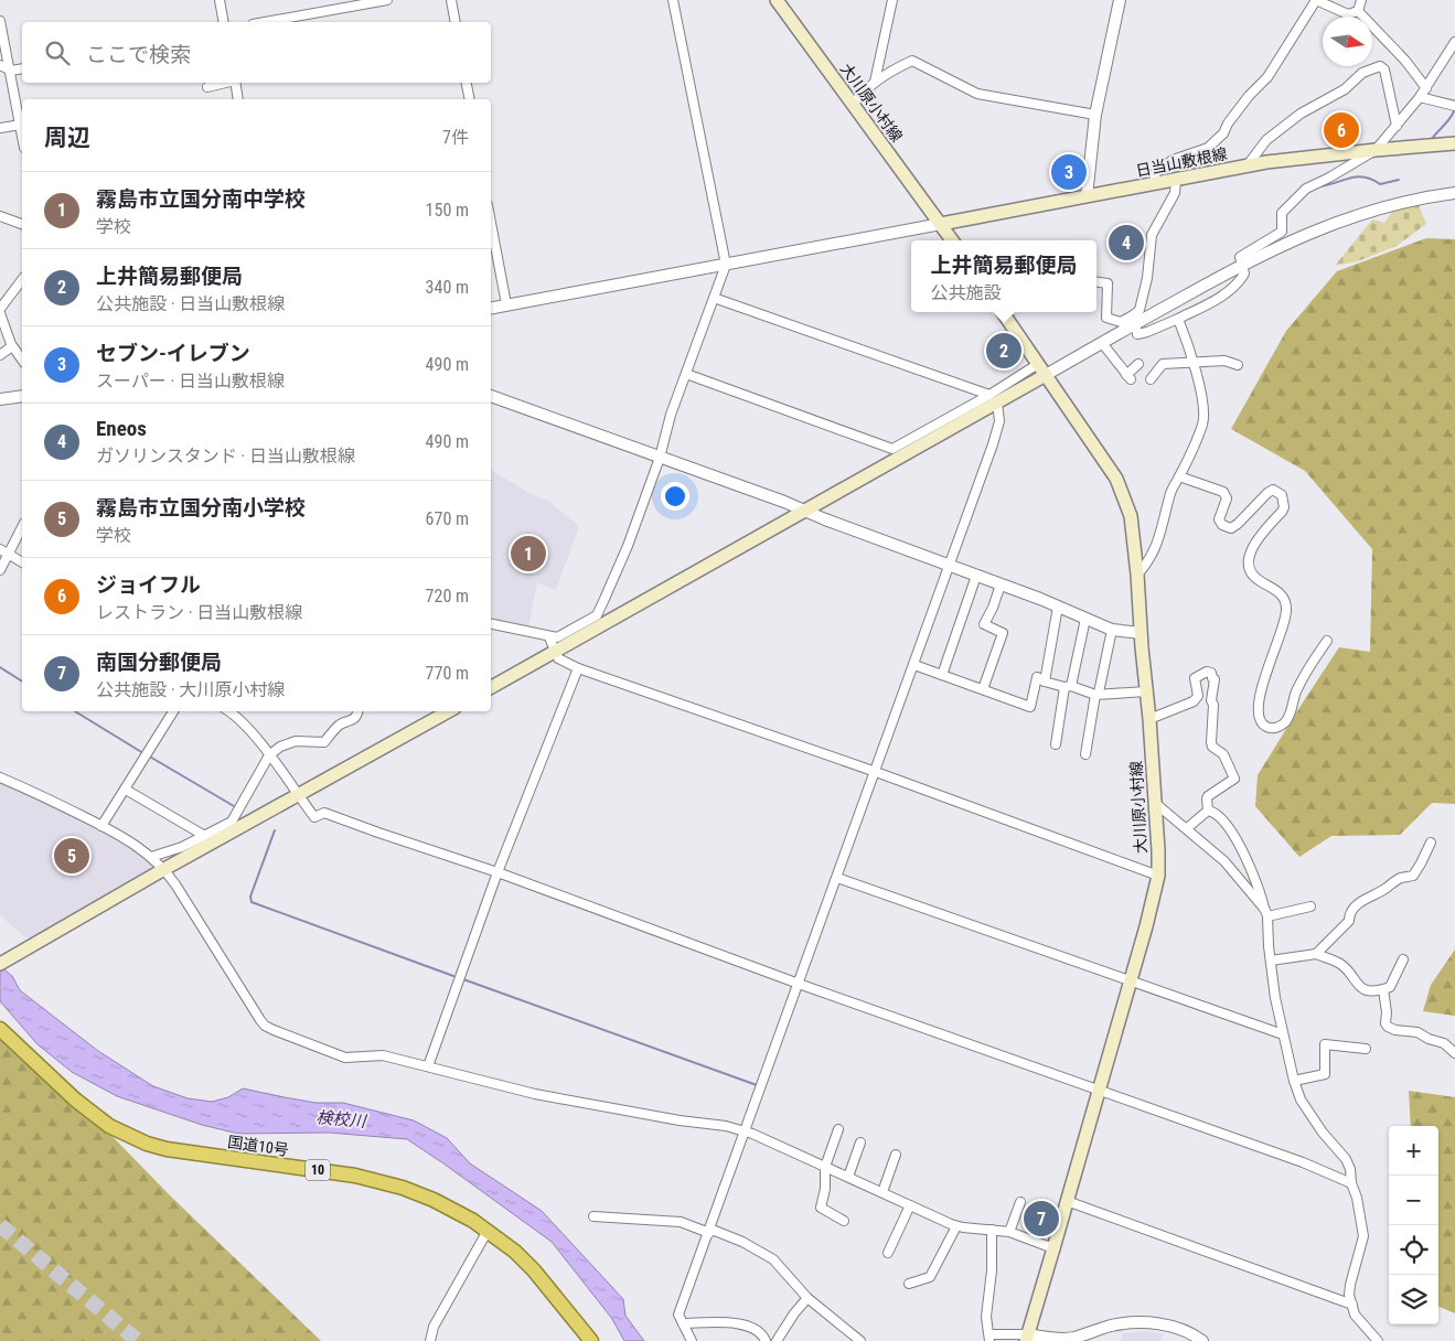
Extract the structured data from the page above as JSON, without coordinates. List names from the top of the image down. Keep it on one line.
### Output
{"streets":{"highway":["国道10号","10"],"main road":["大川原小村線","日当山敷根線"]},"crossings":[["大川原小村線","日当山敷根線"]],"water":["検校川"],"north":"right","page":{"search":"ここで検索","heading":["周辺","7件"],"pins":["6","3","4","2","1","5","7"],"list":[{"mark":"1","name":"霧島市立国分南中学校","note":"学校","value":"150 m"},{"mark":"2","name":"上井簡易郵便局","note":"公共施設 · 日当山敷根線","value":"340 m"},{"mark":"3","name":"セブン-イレブン","note":"スーパー · 日当山敷根線","value":"490 m"},{"mark":"4","name":"Eneos","note":"ガソリンスタンド · 日当山敷根線","value":"490 m"},{"mark":"5","name":"霧島市立国分南小学校","note":"学校","value":"670 m"},{"mark":"6","name":"ジョイフル","note":"レストラン · 日当山敷根線","value":"720 m"},{"mark":"7","name":"南国分郵便局","note":"公共施設 · 大川原小村線","value":"770 m"}],"popup":["上井簡易郵便局","公共施設"],"map_buttons":["+","−"]}}
